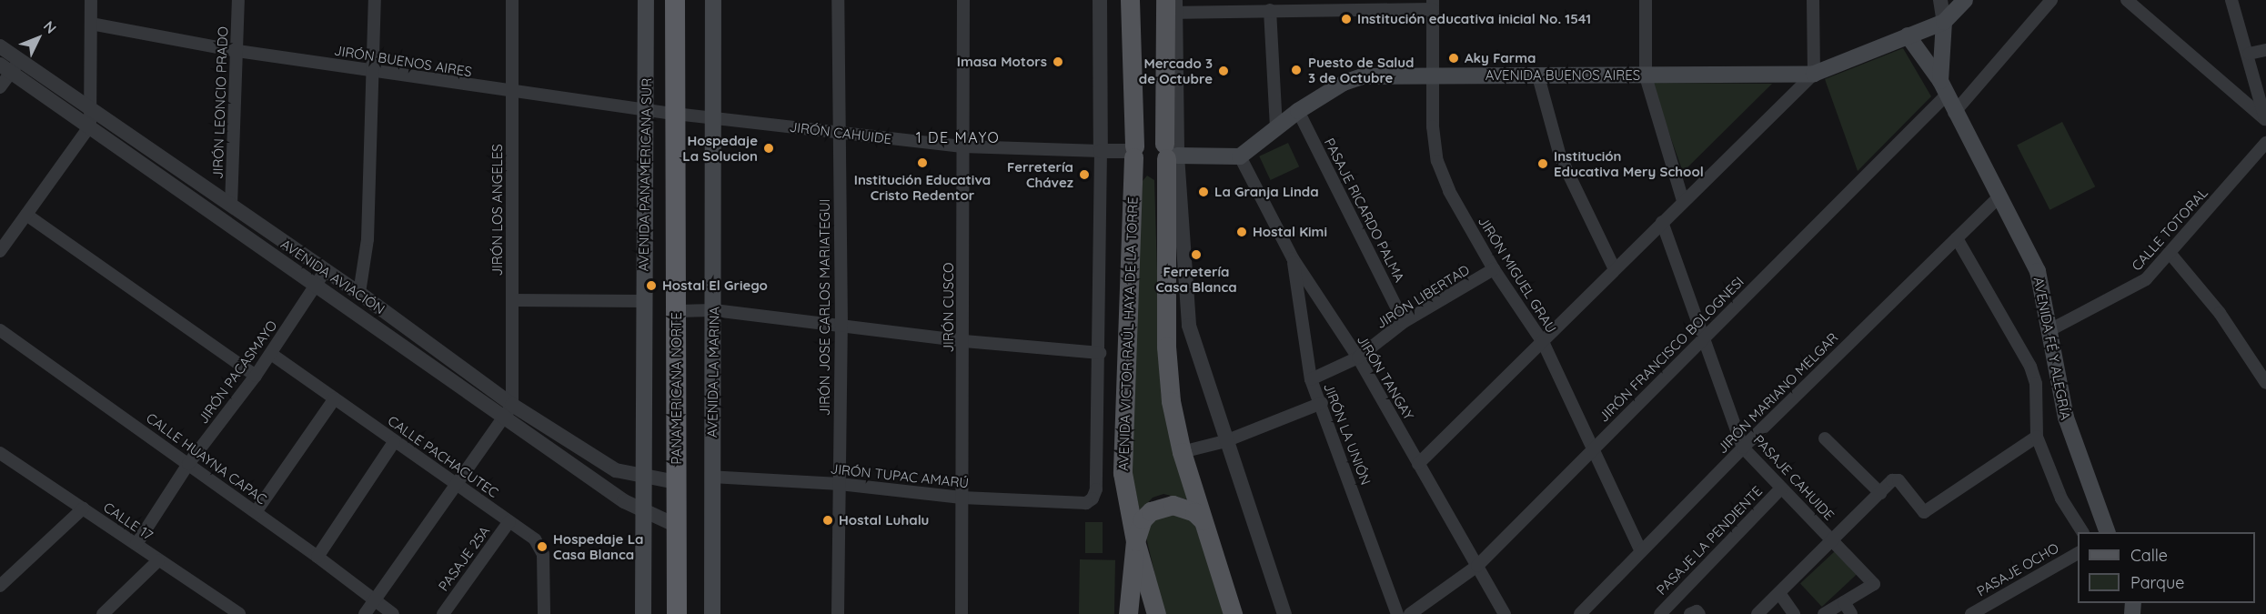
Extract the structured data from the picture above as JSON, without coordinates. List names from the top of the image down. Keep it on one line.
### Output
{"streets":{"highway":["PANAMERICANA NORTE"],"main road":["AVENIDA BUENOS AIRES","AVENIDA PANAMERICANA SUR","AVENIDA VICTOR RAÚL HAYA DE LA TORRE","AVENIDA FÉ Y ALEGRÍA","AVENIDA LA MARINA"],"street":["JIRÓN BUENOS AIRES","JIRÓN LEONCIO PRADO","JIRÓN CAHUIDE","JIRÓN LOS ANGELES","PASAJE RICARDO PALMA","CALLE TOTORAL","JIRÓN MIGUEL GRAU","AVENIDA AVIACIÓN","JIRÓN LIBERTAD","JIRÓN JOSE CARLOS MARIATEGUI","JIRÓN CUSCO","JIRÓN FRANCISCO BOLOGNESI","JIRÓN PACASMAYO","JIRÓN TANGAY","JIRÓN MARIANO MELGAR","JIRÓN LA UNIÓN","CALLE PACHACUTEC","CALLE HUAYNA CAPAC","JIRÓN TUPAC AMARÚ","PASAJE CAHUIDE","CALLE 17","PASAJE LA PENDIENTE","PASAJE 25A","PASAJE OCHO"]},"crossings":[["JIRÓN BUENOS AIRES","JIRÓN LEONCIO PRADO"],["JIRÓN BUENOS AIRES","JIRÓN CAHUIDE"],["JIRÓN BUENOS AIRES","AVENIDA PANAMERICANA SUR"],["JIRÓN BUENOS AIRES","JIRÓN LOS ANGELES"],["JIRÓN BUENOS AIRES","AVENIDA LA MARINA"],["JIRÓN BUENOS AIRES","PANAMERICANA NORTE"],["AVENIDA BUENOS AIRES","PASAJE RICARDO PALMA"],["AVENIDA BUENOS AIRES","JIRÓN MIGUEL GRAU"],["AVENIDA BUENOS AIRES","AVENIDA FÉ Y ALEGRÍA"],["AVENIDA BUENOS AIRES","JIRÓN TANGAY"],["JIRÓN LEONCIO PRADO","AVENIDA AVIACIÓN"],["JIRÓN CAHUIDE","JIRÓN JOSE CARLOS MARIATEGUI"],["JIRÓN CAHUIDE","JIRÓN CUSCO"],["JIRÓN CAHUIDE","AVENIDA VICTOR RAÚL HAYA DE LA TORRE"],["JIRÓN CAHUIDE","AVENIDA LA MARINA"],["AVENIDA PANAMERICANA SUR","AVENIDA AVIACIÓN"],["JIRÓN LOS ANGELES","AVENIDA AVIACIÓN"],["PASAJE RICARDO PALMA","JIRÓN LIBERTAD"],["CALLE TOTORAL","AVENIDA FÉ Y ALEGRÍA"],["JIRÓN MIGUEL GRAU","JIRÓN LIBERTAD"],["JIRÓN MIGUEL GRAU","JIRÓN FRANCISCO BOLOGNESI"],["JIRÓN MIGUEL GRAU","JIRÓN MARIANO MELGAR"],["AVENIDA AVIACIÓN","JIRÓN PACASMAYO"],["AVENIDA AVIACIÓN","PANAMERICANA NORTE"],["JIRÓN LIBERTAD","JIRÓN TANGAY"],["JIRÓN LIBERTAD","JIRÓN LA UNIÓN"],["JIRÓN JOSE CARLOS MARIATEGUI","JIRÓN TUPAC AMARÚ"],["JIRÓN CUSCO","JIRÓN TUPAC AMARÚ"],["AVENIDA FÉ Y ALEGRÍA","JIRÓN FRANCISCO BOLOGNESI"],["AVENIDA FÉ Y ALEGRÍA","JIRÓN MARIANO MELGAR"],["JIRÓN FRANCISCO BOLOGNESI","JIRÓN TANGAY"],["JIRÓN FRANCISCO BOLOGNESI","PASAJE CAHUIDE"],["JIRÓN PACASMAYO","CALLE PACHACUTEC"],["JIRÓN PACASMAYO","CALLE HUAYNA CAPAC"],["JIRÓN PACASMAYO","CALLE 17"],["AVENIDA LA MARINA","JIRÓN TUPAC AMARÚ"],["JIRÓN TANGAY","JIRÓN LA UNIÓN"],["JIRÓN MARIANO MELGAR","PASAJE CAHUIDE"],["CALLE PACHACUTEC","PASAJE 25A"],["PASAJE CAHUIDE","PASAJE LA PENDIENTE"]],"districts":["1 DE MAYO"],"places":["Institución educativa inicial No. 1541","Aky Farma","Imasa Motors","Puesto de Salud 3 de Octubre","Mercado 3 de Octubre","Hospedaje La Solucion","Institución Educativa Cristo Redentor","Institución Educativa Mery School","Ferretería Chávez","La Granja Linda","Hostal Kimi","Ferretería Casa Blanca","Hostal El Griego","Hostal Luhalu","Hospedaje La Casa Blanca"],"legend":["Calle","Parque"],"north":"top right"}
